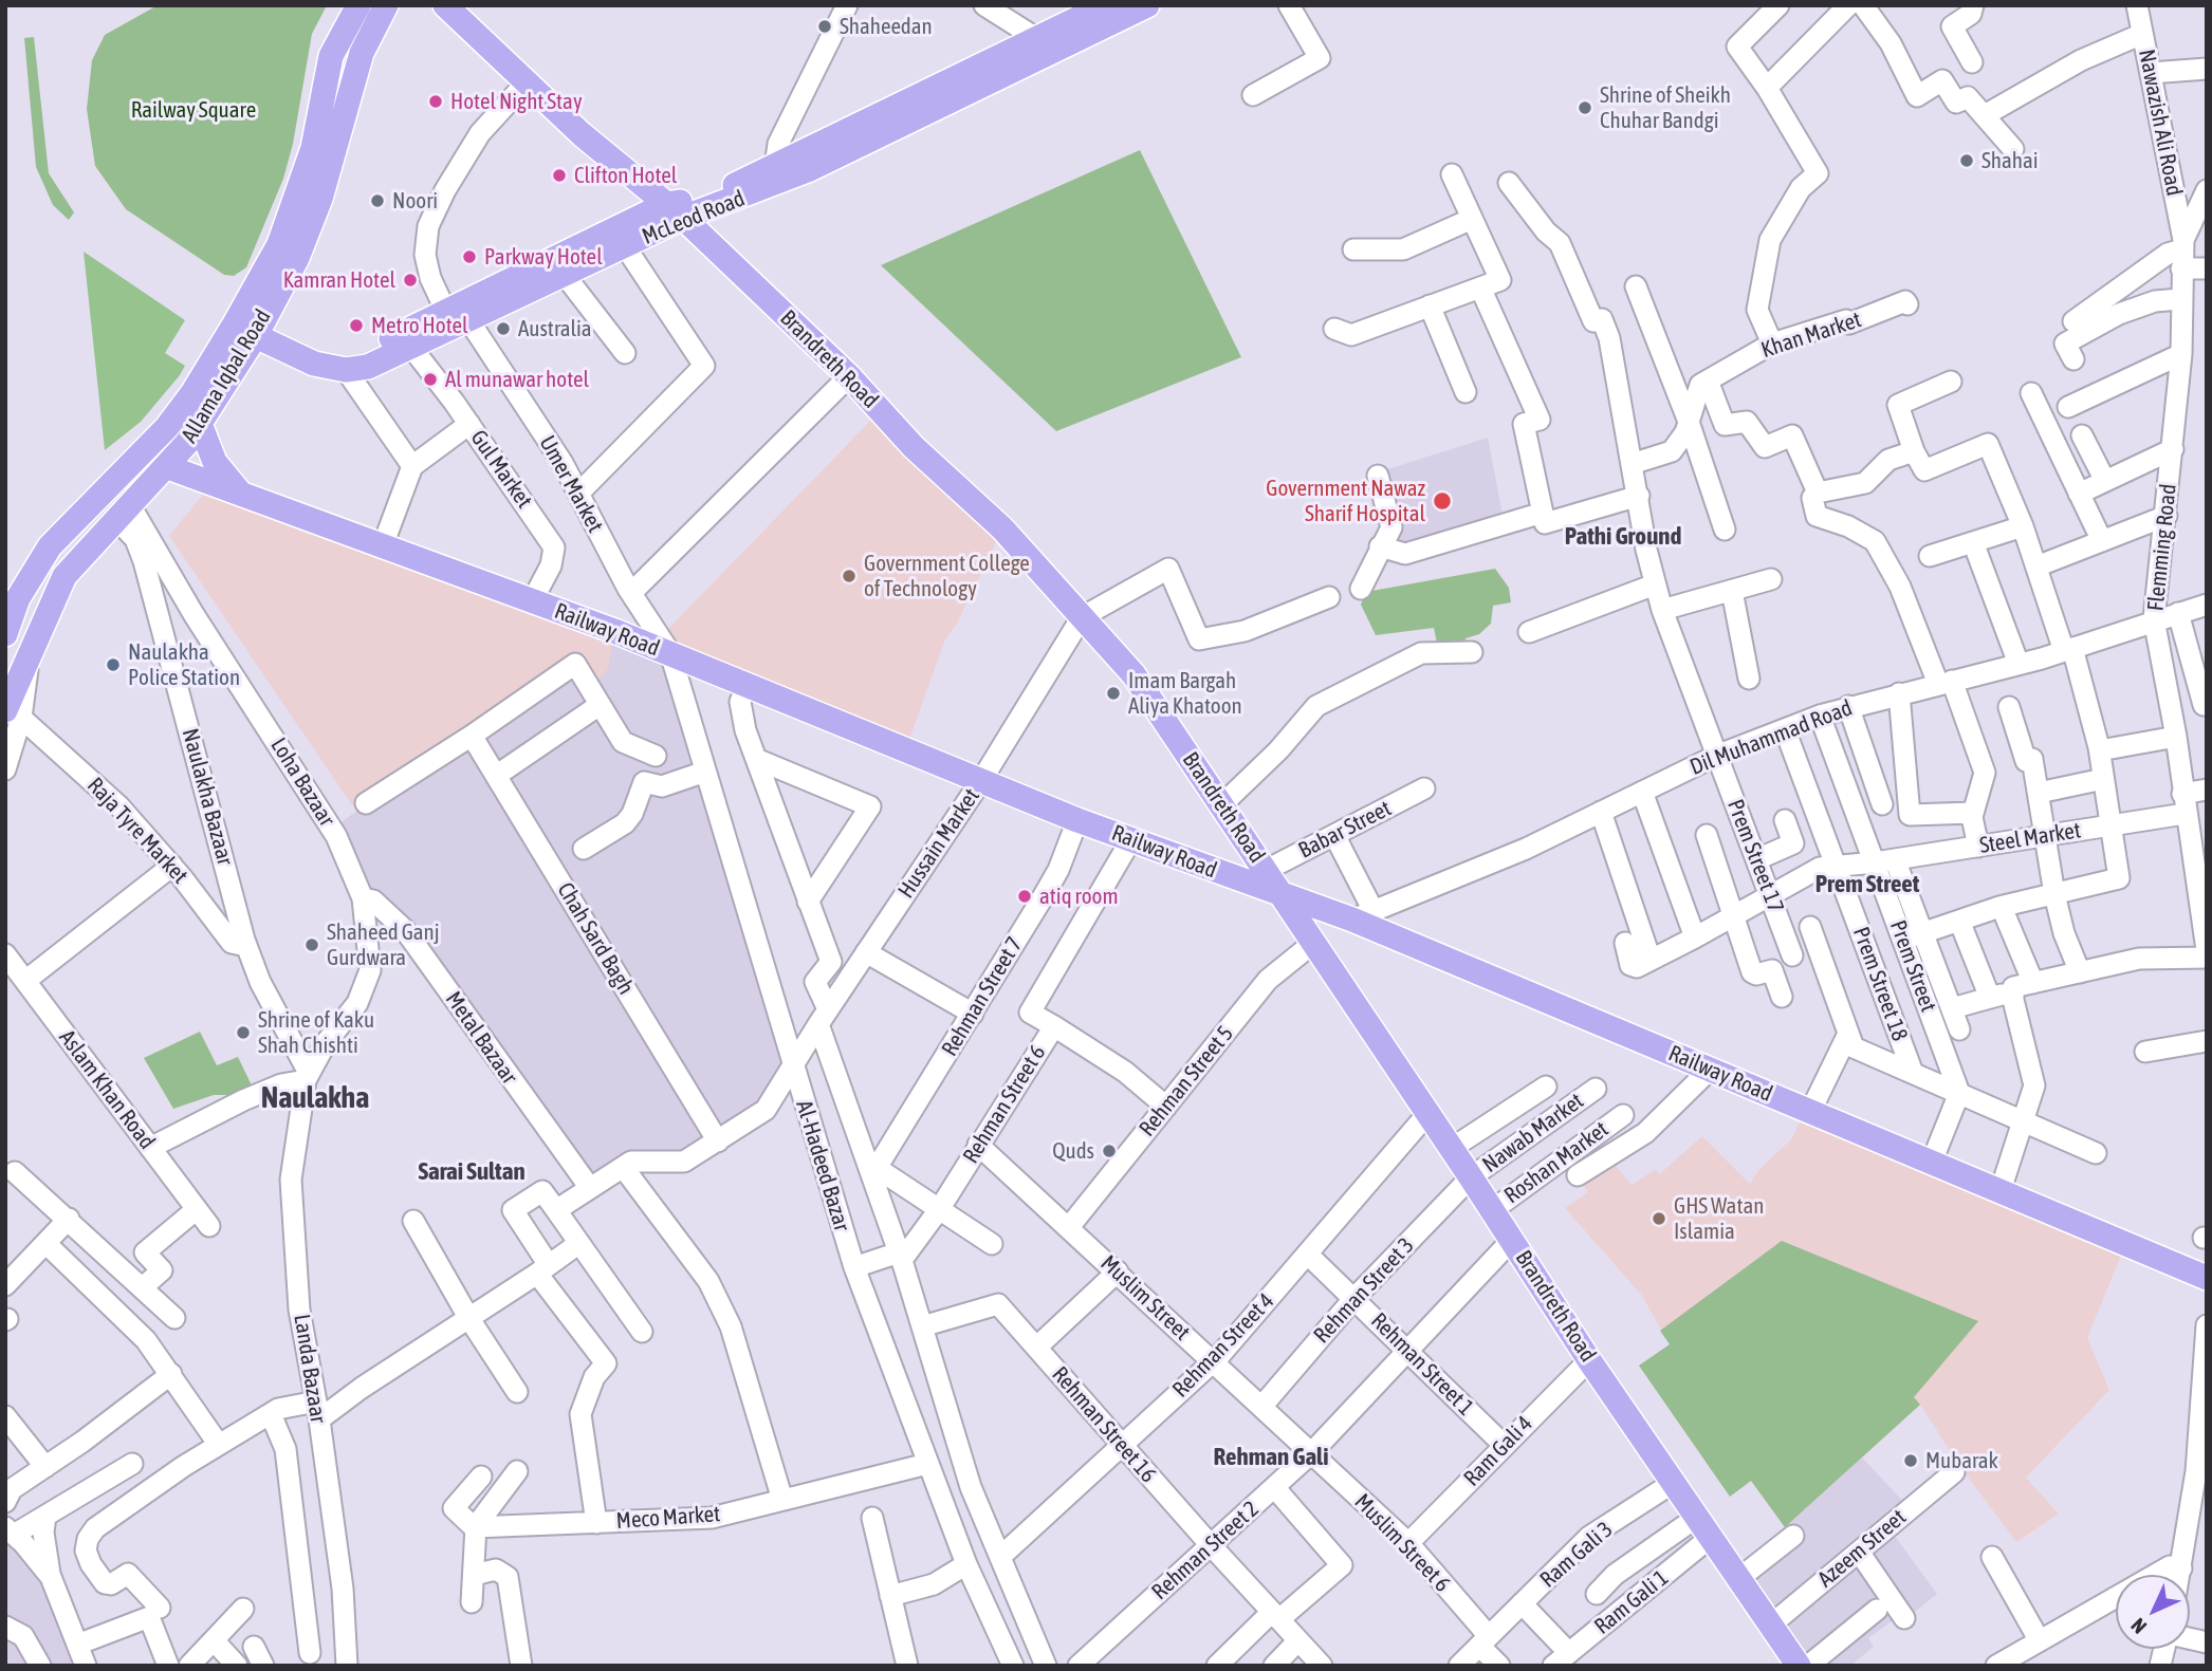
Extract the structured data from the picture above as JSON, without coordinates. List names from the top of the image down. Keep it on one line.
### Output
{"streets":{"main road":["McLeod Road","Brandreth Road","Allama Iqbal Road","Railway Road"],"street":["Nawazish Ali Road","Khan Market","Gul Market","Umer Market","Flemming Road","Dil Muhammad Road","Loha Bazaar","Naulakha Bazaar","Babar Street","Raja Tyre Market","Steel Market","Hussain Market","Prem Street 17","Chah Sard Bagh","Prem Street","Prem Street 18","Rehman Street 7","Metal Bazaar","Rehman Street 5","Aslam Khan Road","Rehman Street 6","Nawab Market","Roshan Market","Al-Hadeed Bazar","Rehman Street 3","Muslim Street","Rehman Street 4","Rehman Street 1","Landa Bazaar","Rehman Street 16","Ram Gali 4","Meco Market","Muslim Street 6","Azeem Street","Rehman Street 2","Ram Gali 3","Ram Gali 1"]},"crossings":[["Nawazish Ali Road","Flemming Road"],["McLeod Road","Brandreth Road"],["McLeod Road","Allama Iqbal Road"],["McLeod Road","Gul Market"],["McLeod Road","Umer Market"],["Brandreth Road","Umer Market"],["Brandreth Road","Railway Road"],["Brandreth Road","Babar Street"],["Brandreth Road","Hussain Market"],["Brandreth Road","Rehman Street 5"],["Brandreth Road","Nawab Market"],["Brandreth Road","Roshan Market"],["Brandreth Road","Rehman Street 3"],["Brandreth Road","Rehman Street 4"],["Brandreth Road","Ram Gali 4"],["Brandreth Road","Azeem Street"],["Brandreth Road","Rehman Street 2"],["Brandreth Road","Ram Gali 3"],["Brandreth Road","Ram Gali 1"],["Allama Iqbal Road","Railway Road"],["Allama Iqbal Road","Loha Bazaar"],["Allama Iqbal Road","Naulakha Bazaar"],["Allama Iqbal Road","Raja Tyre Market"],["Gul Market","Railway Road"],["Umer Market","Railway Road"],["Umer Market","Al-Hadeed Bazar"],["Flemming Road","Dil Muhammad Road"],["Flemming Road","Steel Market"],["Railway Road","Dil Muhammad Road"],["Railway Road","Hussain Market"],["Railway Road","Rehman Street 7"],["Railway Road","Rehman Street 6"],["Railway Road","Al-Hadeed Bazar"],["Dil Muhammad Road","Prem Street 17"],["Dil Muhammad Road","Prem Street"],["Dil Muhammad Road","Prem Street 18"],["Loha Bazaar","Naulakha Bazaar"],["Loha Bazaar","Metal Bazaar"],["Loha Bazaar","Landa Bazaar"],["Naulakha Bazaar","Raja Tyre Market"],["Naulakha Bazaar","Landa Bazaar"],["Steel Market","Prem Street 17"],["Steel Market","Prem Street"],["Steel Market","Prem Street 18"],["Hussain Market","Chah Sard Bagh"],["Hussain Market","Al-Hadeed Bazar"],["Rehman Street 5","Muslim Street"],["Rehman Street 6","Muslim Street"],["Nawab Market","Rehman Street 3"],["Al-Hadeed Bazar","Meco Market"],["Rehman Street 3","Muslim Street"],["Rehman Street 3","Rehman Street 1"],["Muslim Street","Rehman Street 4"],["Muslim Street","Muslim Street 6"],["Muslim Street","Rehman Street 2"],["Rehman Street 4","Rehman Street 1"],["Rehman Street 4","Rehman Street 16"],["Rehman Street 1","Ram Gali 4"],["Rehman Street 1","Rehman Street 2"],["Rehman Street 16","Rehman Street 2"],["Ram Gali 4","Muslim Street 6"],["Muslim Street 6","Rehman Street 2"],["Muslim Street 6","Ram Gali 3"]],"districts":["Pathi Ground","Prem Street","Naulakha","Sarai Sultan","Rehman Gali"],"parks":["Railway Square"],"places":["Shaheedan","Hotel Night Stay","Shrine of Sheikh Chuhar Bandgi","Shahai","Clifton Hotel","Noori","Parkway Hotel","Kamran Hotel","Metro Hotel","Australia","Al munawar hotel","Government Nawaz Sharif Hospital","Government College of Technology","Naulakha Police Station","Imam Bargah Aliya Khatoon","atiq room","Shaheed Ganj Gurdwara","Shrine of Kaku Shah Chishti","Quds","GHS Watan Islamia","Mubarak"],"north":"bottom left"}
